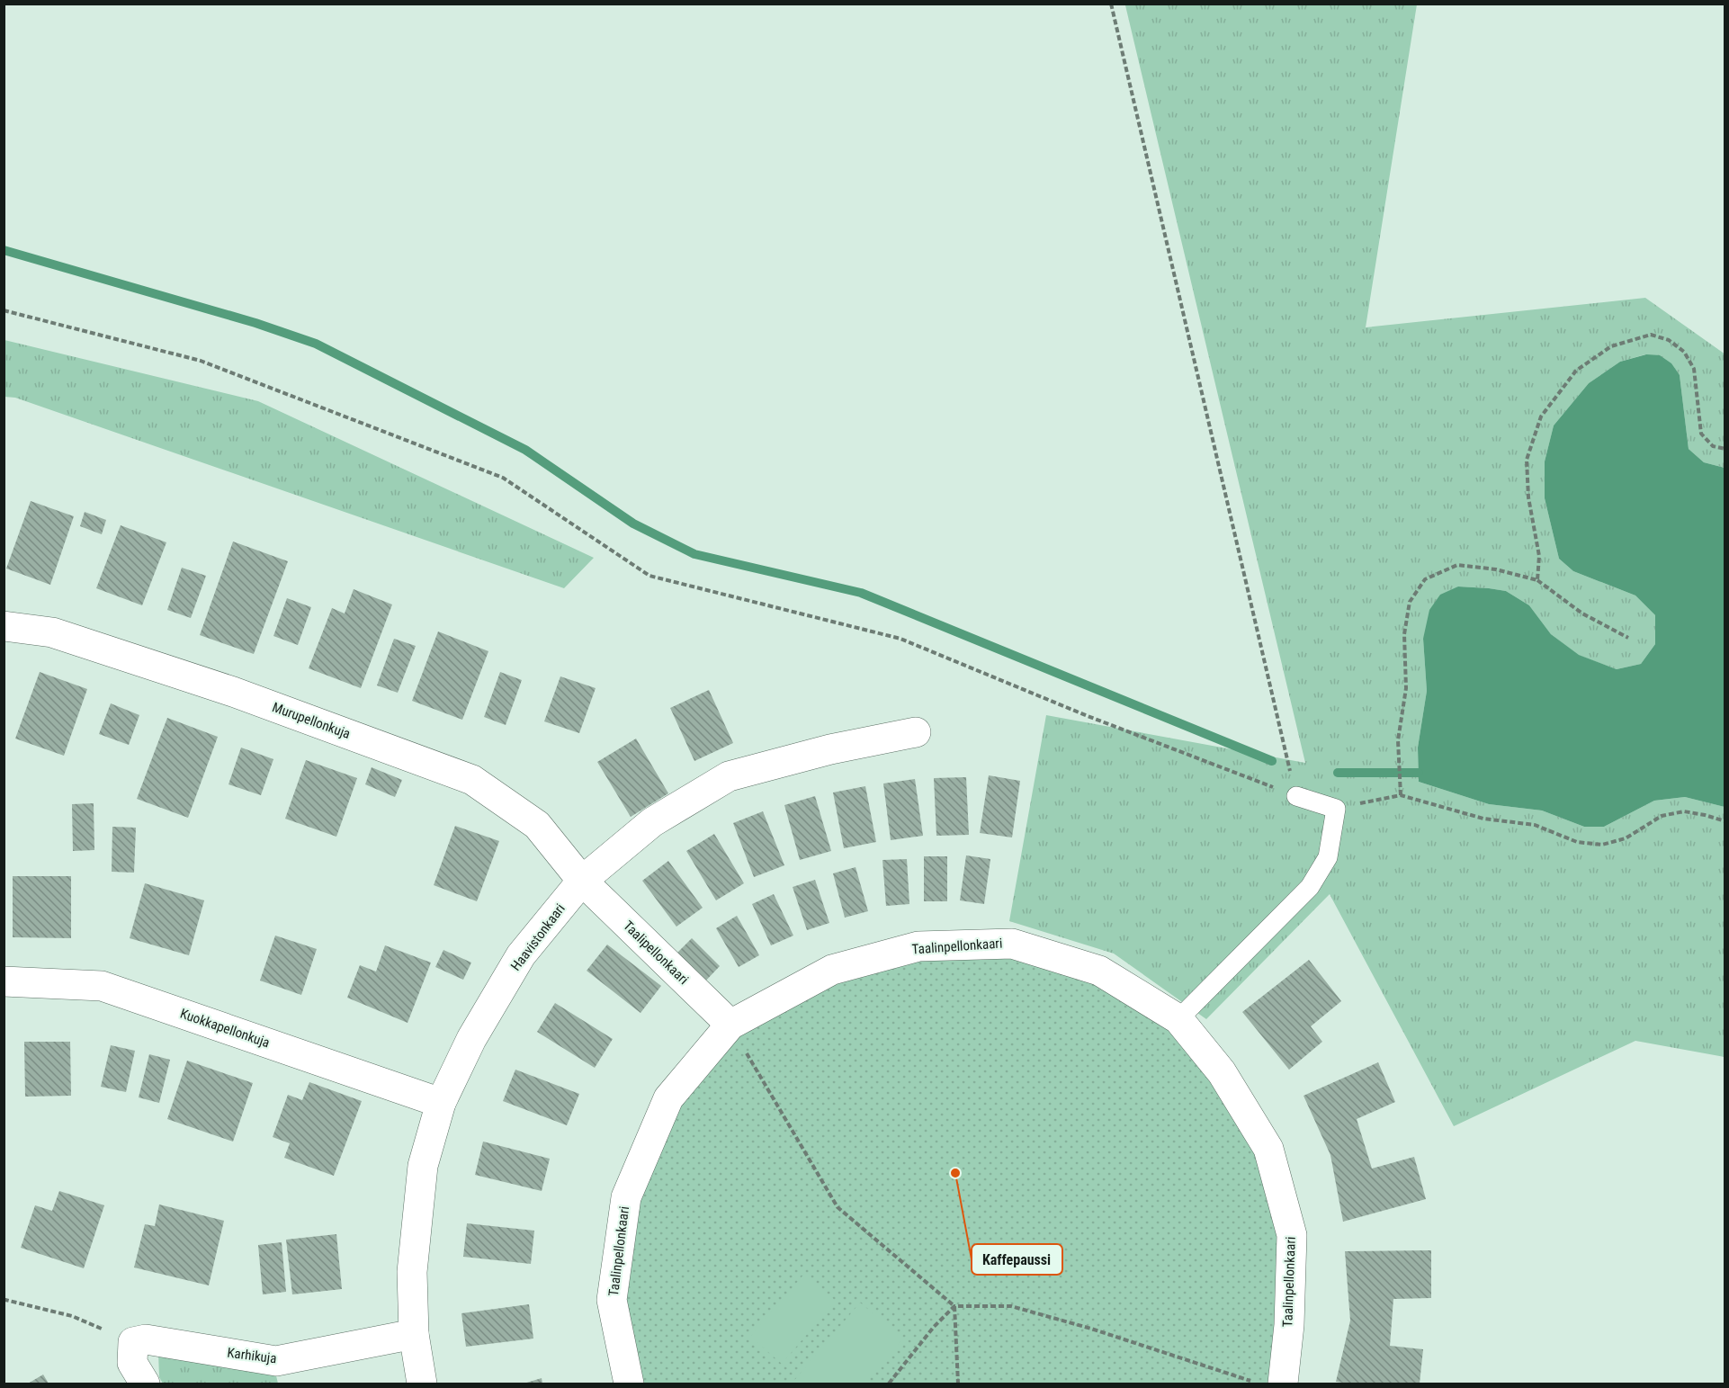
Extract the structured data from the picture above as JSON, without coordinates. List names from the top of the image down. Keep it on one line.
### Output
{"streets":{"street":["Murupellonkuja","Haavistonkaari","Taalinpellonkaari","Taalipellonkaari","Kuokkapellonkuja","Karhikuja"]},"crossings":[["Murupellonkuja","Haavistonkaari"],["Murupellonkuja","Taalipellonkaari"],["Haavistonkaari","Taalipellonkaari"],["Haavistonkaari","Kuokkapellonkuja"],["Haavistonkaari","Karhikuja"],["Taalinpellonkaari","Taalipellonkaari"]],"places":["Kaffepaussi"]}
